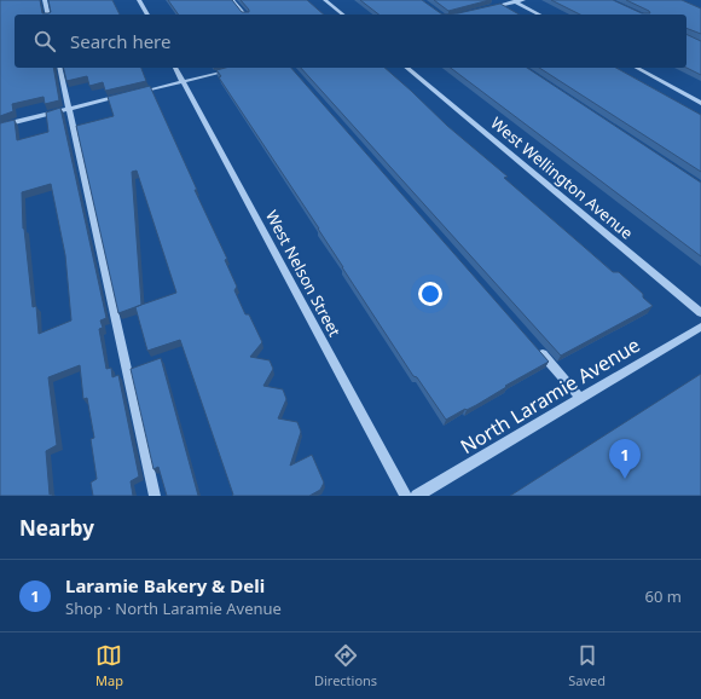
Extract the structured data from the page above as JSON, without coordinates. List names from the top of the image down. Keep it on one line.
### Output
{"streets":{"street":["West Wellington Avenue","West Nelson Street","North Laramie Avenue"]},"page":{"search":"Search here","pins":"1","heading":"Nearby","list":[{"mark":"1","name":"Laramie Bakery & Deli","note":"Shop · North Laramie Avenue","value":"60 m"}],"nav":["Map","Directions","Saved"]}}
